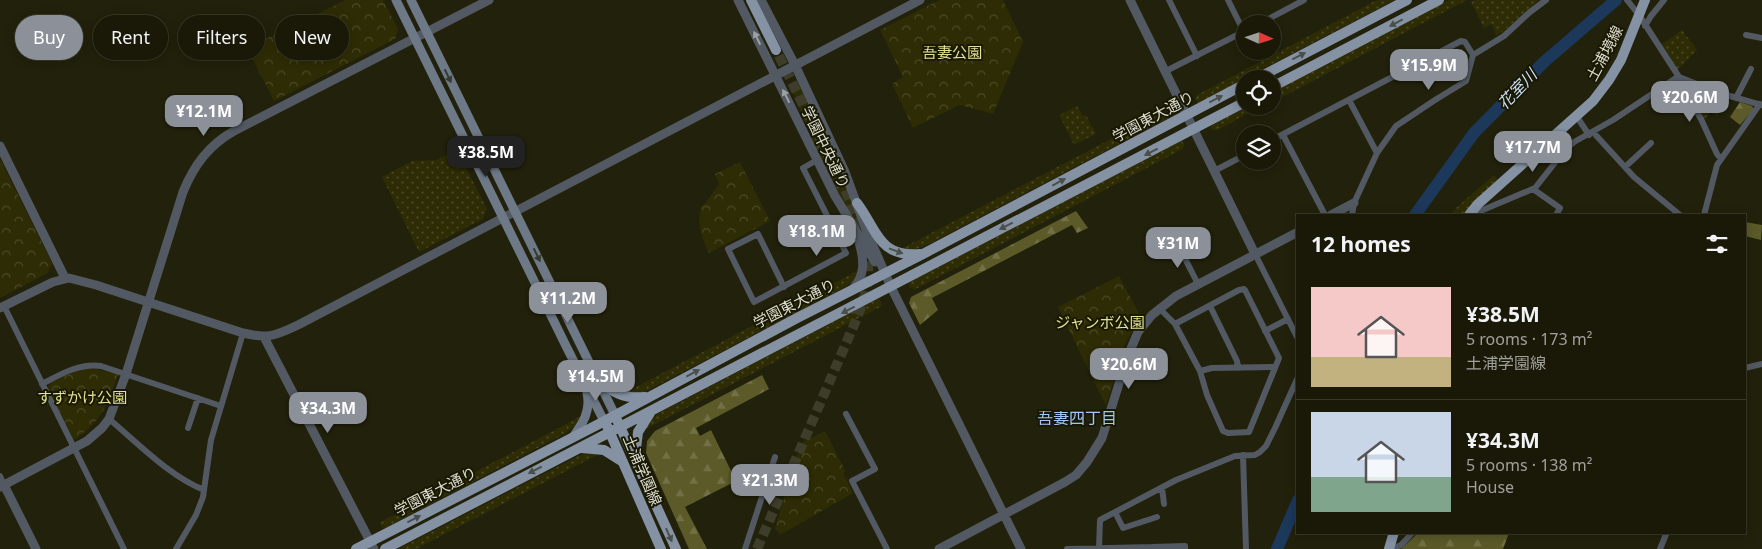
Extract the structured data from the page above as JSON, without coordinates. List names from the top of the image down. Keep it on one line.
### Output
{"streets":{"main road":["土浦境線","学園東大通り","土浦学園線"],"street":["学園中央通り"]},"crossings":[["学園東大通り","学園中央通り"],["学園東大通り","土浦学園線"]],"districts":["吾妻四丁目"],"water":["花室川"],"parks":["吾妻公園","ジャンボ公園","すずかけ公園"],"north":"right","page":{"chip":["Buy","Rent","Filters","New"],"price":["¥15.9M","¥20.6M","¥12.1M","¥17.7M","¥38.5M","¥18.1M","¥31M","¥11.2M","¥20.6M","¥14.5M","¥34.3M","¥21.3M"],"heading":"12 homes","list":[{"name":"¥38.5M","note":"5 rooms · 173 m² · 土浦学園線"},{"name":"¥34.3M","note":"5 rooms · 138 m² · House"}]}}
